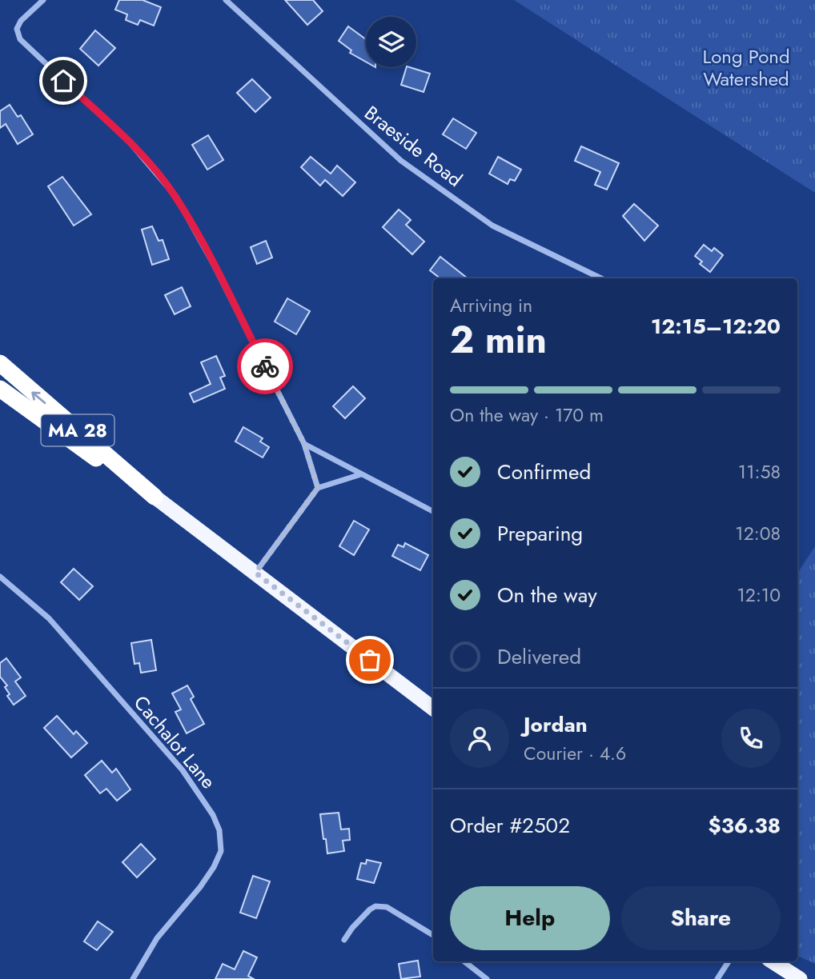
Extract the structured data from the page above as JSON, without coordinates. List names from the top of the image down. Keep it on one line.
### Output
{"streets":{"highway":["MA 28"],"street":["Braeside Road","Cachalot Lane"]},"parks":["Long Pond Watershed"],"page":{"heading":["2 min","Arriving in","12:15–12:20"],"panel":["Jordan","Courier · 4.6","Order #2502","$36.38"],"bar":"On the way · 170 m","list":[["Confirmed","11:58"],["Preparing","12:08"],["On the way","12:10"],"Delivered"],"buttons":["Help","Share"]}}
